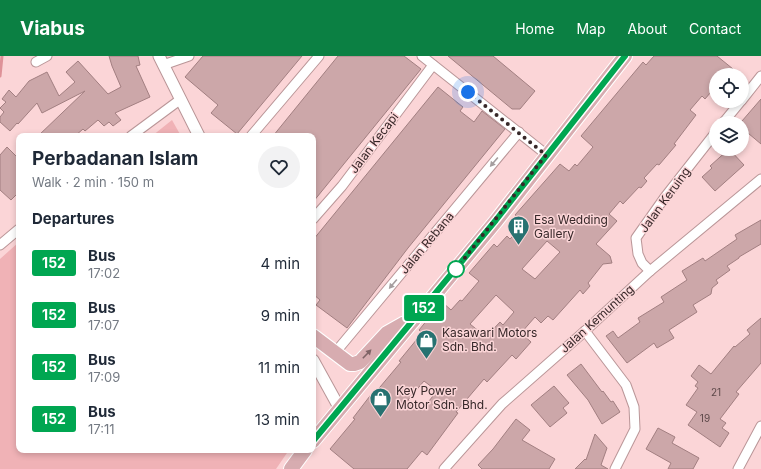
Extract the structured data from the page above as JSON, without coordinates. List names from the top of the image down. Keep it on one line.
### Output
{"streets":{"street":["Jalan Kecapi","Jalan Keruing","Jalan Rebana","Jalan Kemunting"]},"crossings":[["Jalan Keruing","Jalan Kemunting"]],"one_way":["Jalan Rebana"],"places":{"building":["Esa Wedding Gallery"],"shop":["Kasawari Motors Sdn. Bhd.","Key Power Motor Sdn. Bhd."]},"lines":["bus line 152"],"house_numbers":["21","19"],"page":{"header":"Viabus","nav":["Home","Map","About","Contact"],"on_map":"152","heading":[["Perbadanan Islam","Walk · 2 min · 150 m"],"Departures"],"list":[{"mark":"152","name":"Bus","note":"17:02","value":"4 min"},{"mark":"152","name":"Bus","note":"17:07","value":"9 min"},{"mark":"152","name":"Bus","note":"17:09","value":"11 min"},{"mark":"152","name":"Bus","note":"17:11","value":"13 min"}]}}
